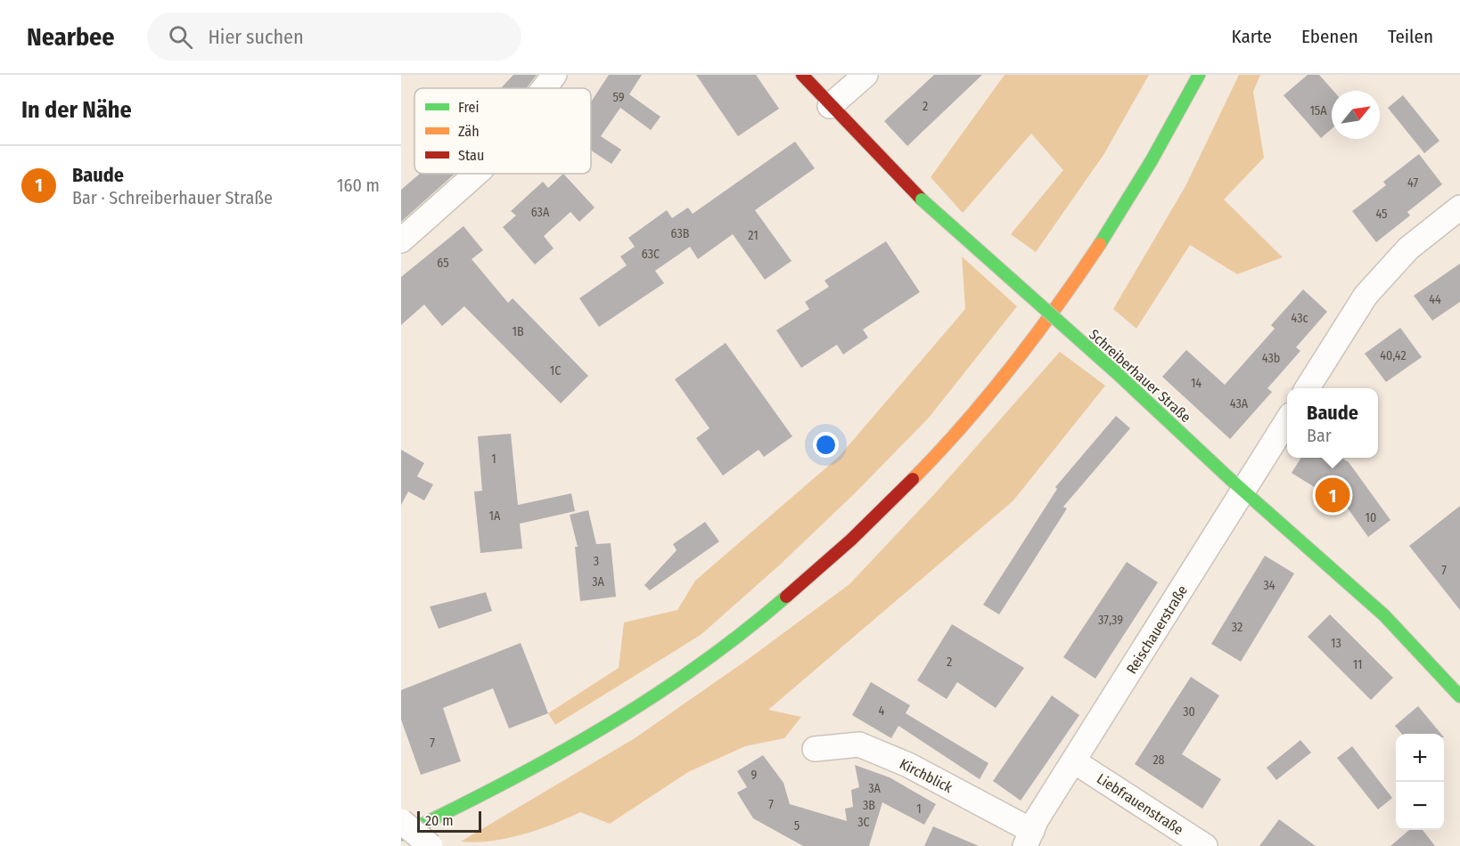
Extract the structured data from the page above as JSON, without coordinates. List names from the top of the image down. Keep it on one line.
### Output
{"streets":{"main road":["Schreiberhauer Straße"],"street":["Reischauerstraße","Kirchblick","Liebfrauenstraße"]},"crossings":[["Schreiberhauer Straße","Reischauerstraße"],["Reischauerstraße","Kirchblick"],["Reischauerstraße","Liebfrauenstraße"]],"house_numbers":["59","2","15A","47","63A","45","63B","21","63C","65","44","43c","1B","40,42","43b","1C","14","43A","1","1A","10","3","7","3A","34","37,39","32","13","2","11","4","30","7","28","9","3A","7","3B","1","3C","5"],"legend":["Frei","Zäh","Stau"],"scale_bar":"20 m","north":"top right","page":{"header":"Nearbee","search":"Hier suchen","nav":["Karte","Ebenen","Teilen"],"heading":"In der Nähe","list":[{"mark":"1","name":"Baude","note":"Bar · Schreiberhauer Straße","value":"160 m"}],"popup":["Baude","Bar"],"pins":"1","map_buttons":["+","−"],"scale":"20 m"}}
